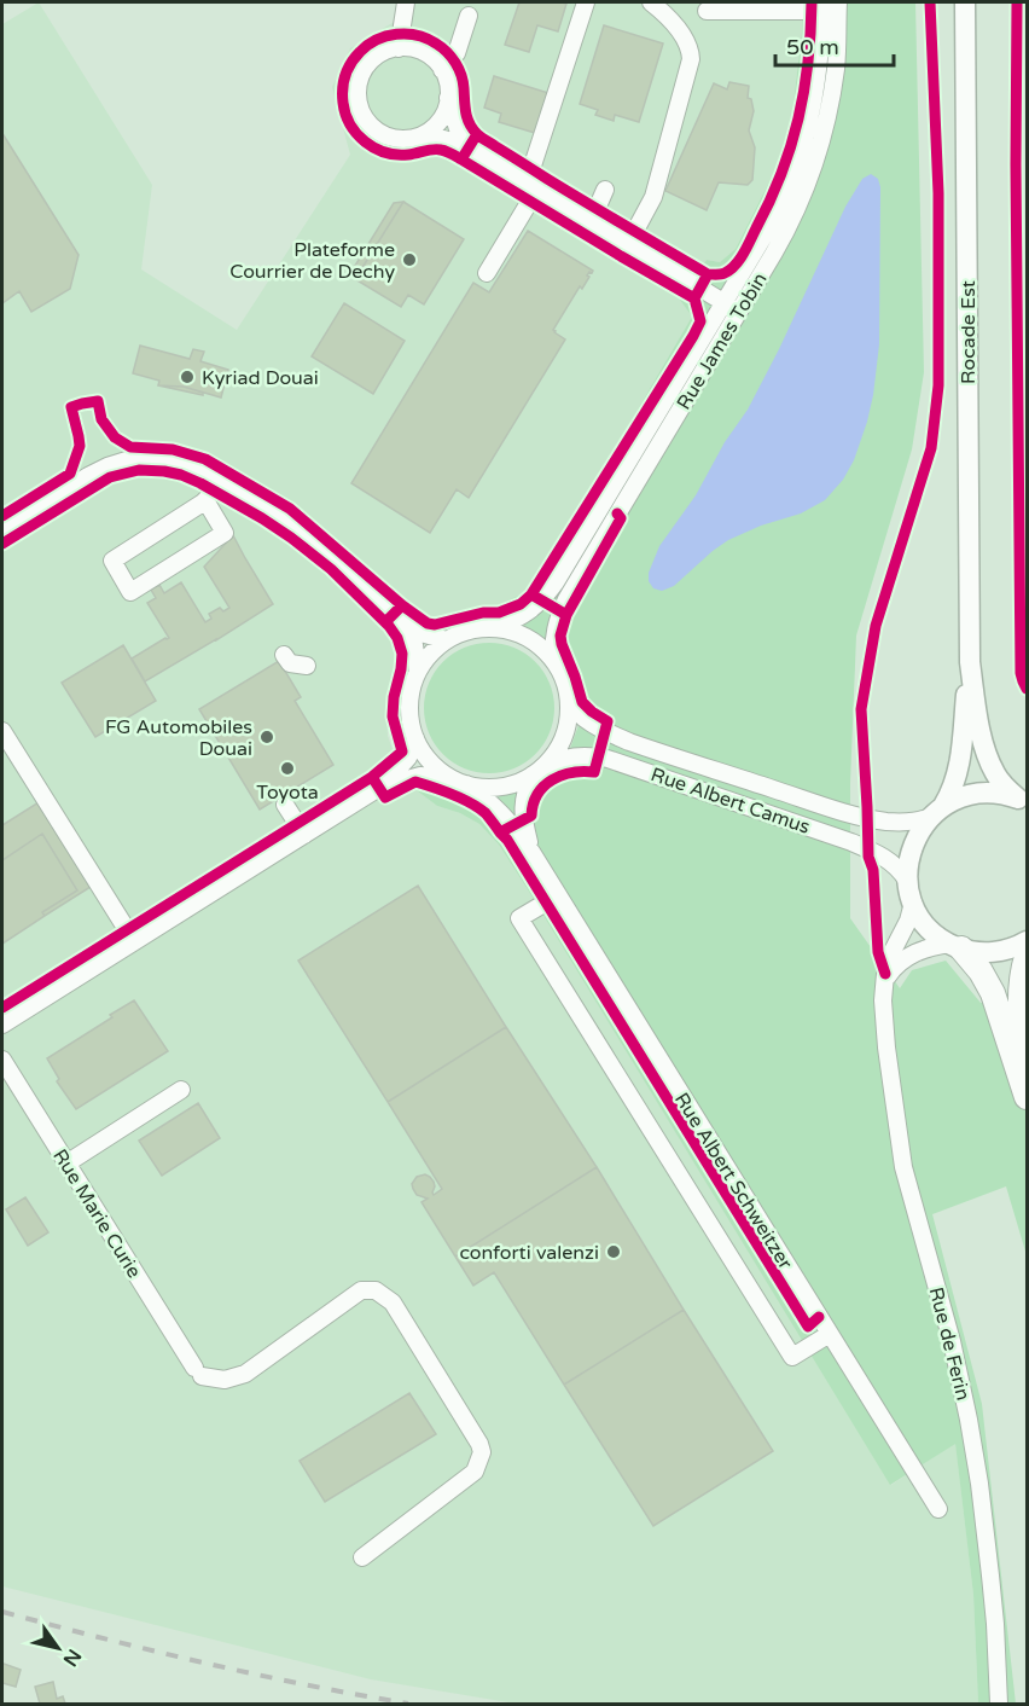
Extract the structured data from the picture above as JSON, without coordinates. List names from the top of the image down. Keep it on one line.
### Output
{"streets":{"main road":["Rocade Est"],"street":["Rue James Tobin","Rue Albert Camus","Rue Albert Schweitzer","Rue Marie Curie","Rue de Ferin"]},"crossings":[["Rocade Est","Rue Albert Camus"],["Rocade Est","Rue de Ferin"],["Rue James Tobin","Rue Albert Camus"],["Rue James Tobin","Rue Albert Schweitzer"],["Rue Albert Camus","Rue Albert Schweitzer"]],"places":["Plateforme Courrier de Dechy","Kyriad Douai","FG Automobiles Douai","Toyota","conforti valenzi"],"scale_bar":"50 m","north":"bottom right"}
